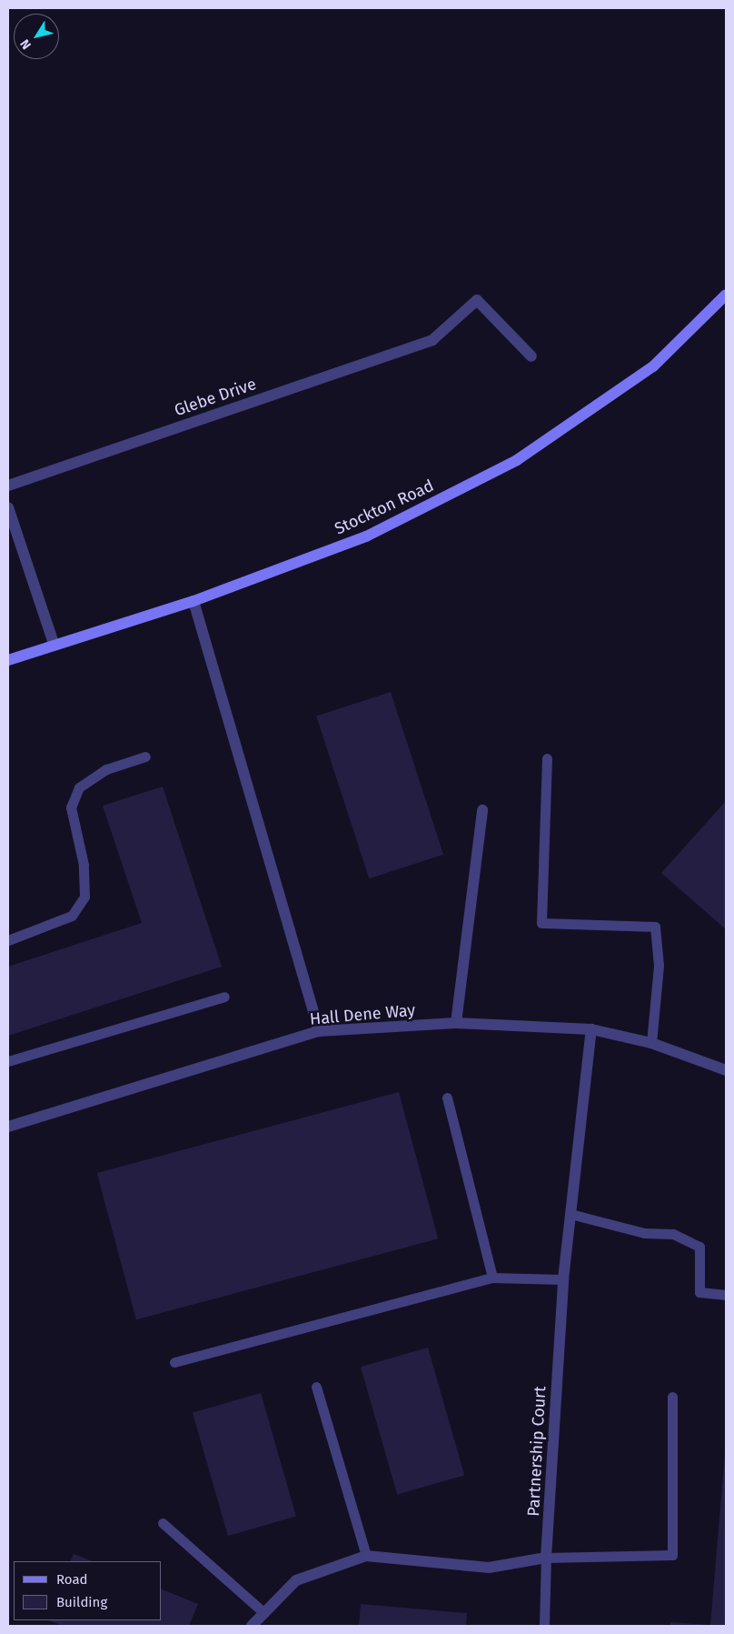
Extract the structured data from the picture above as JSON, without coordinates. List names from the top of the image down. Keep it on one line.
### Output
{"streets":{"main road":["Stockton Road"],"street":["Glebe Drive","Hall Dene Way","Partnership Court"]},"crossings":[["Hall Dene Way","Partnership Court"]],"legend":["Road","Building"],"north":"bottom left"}
